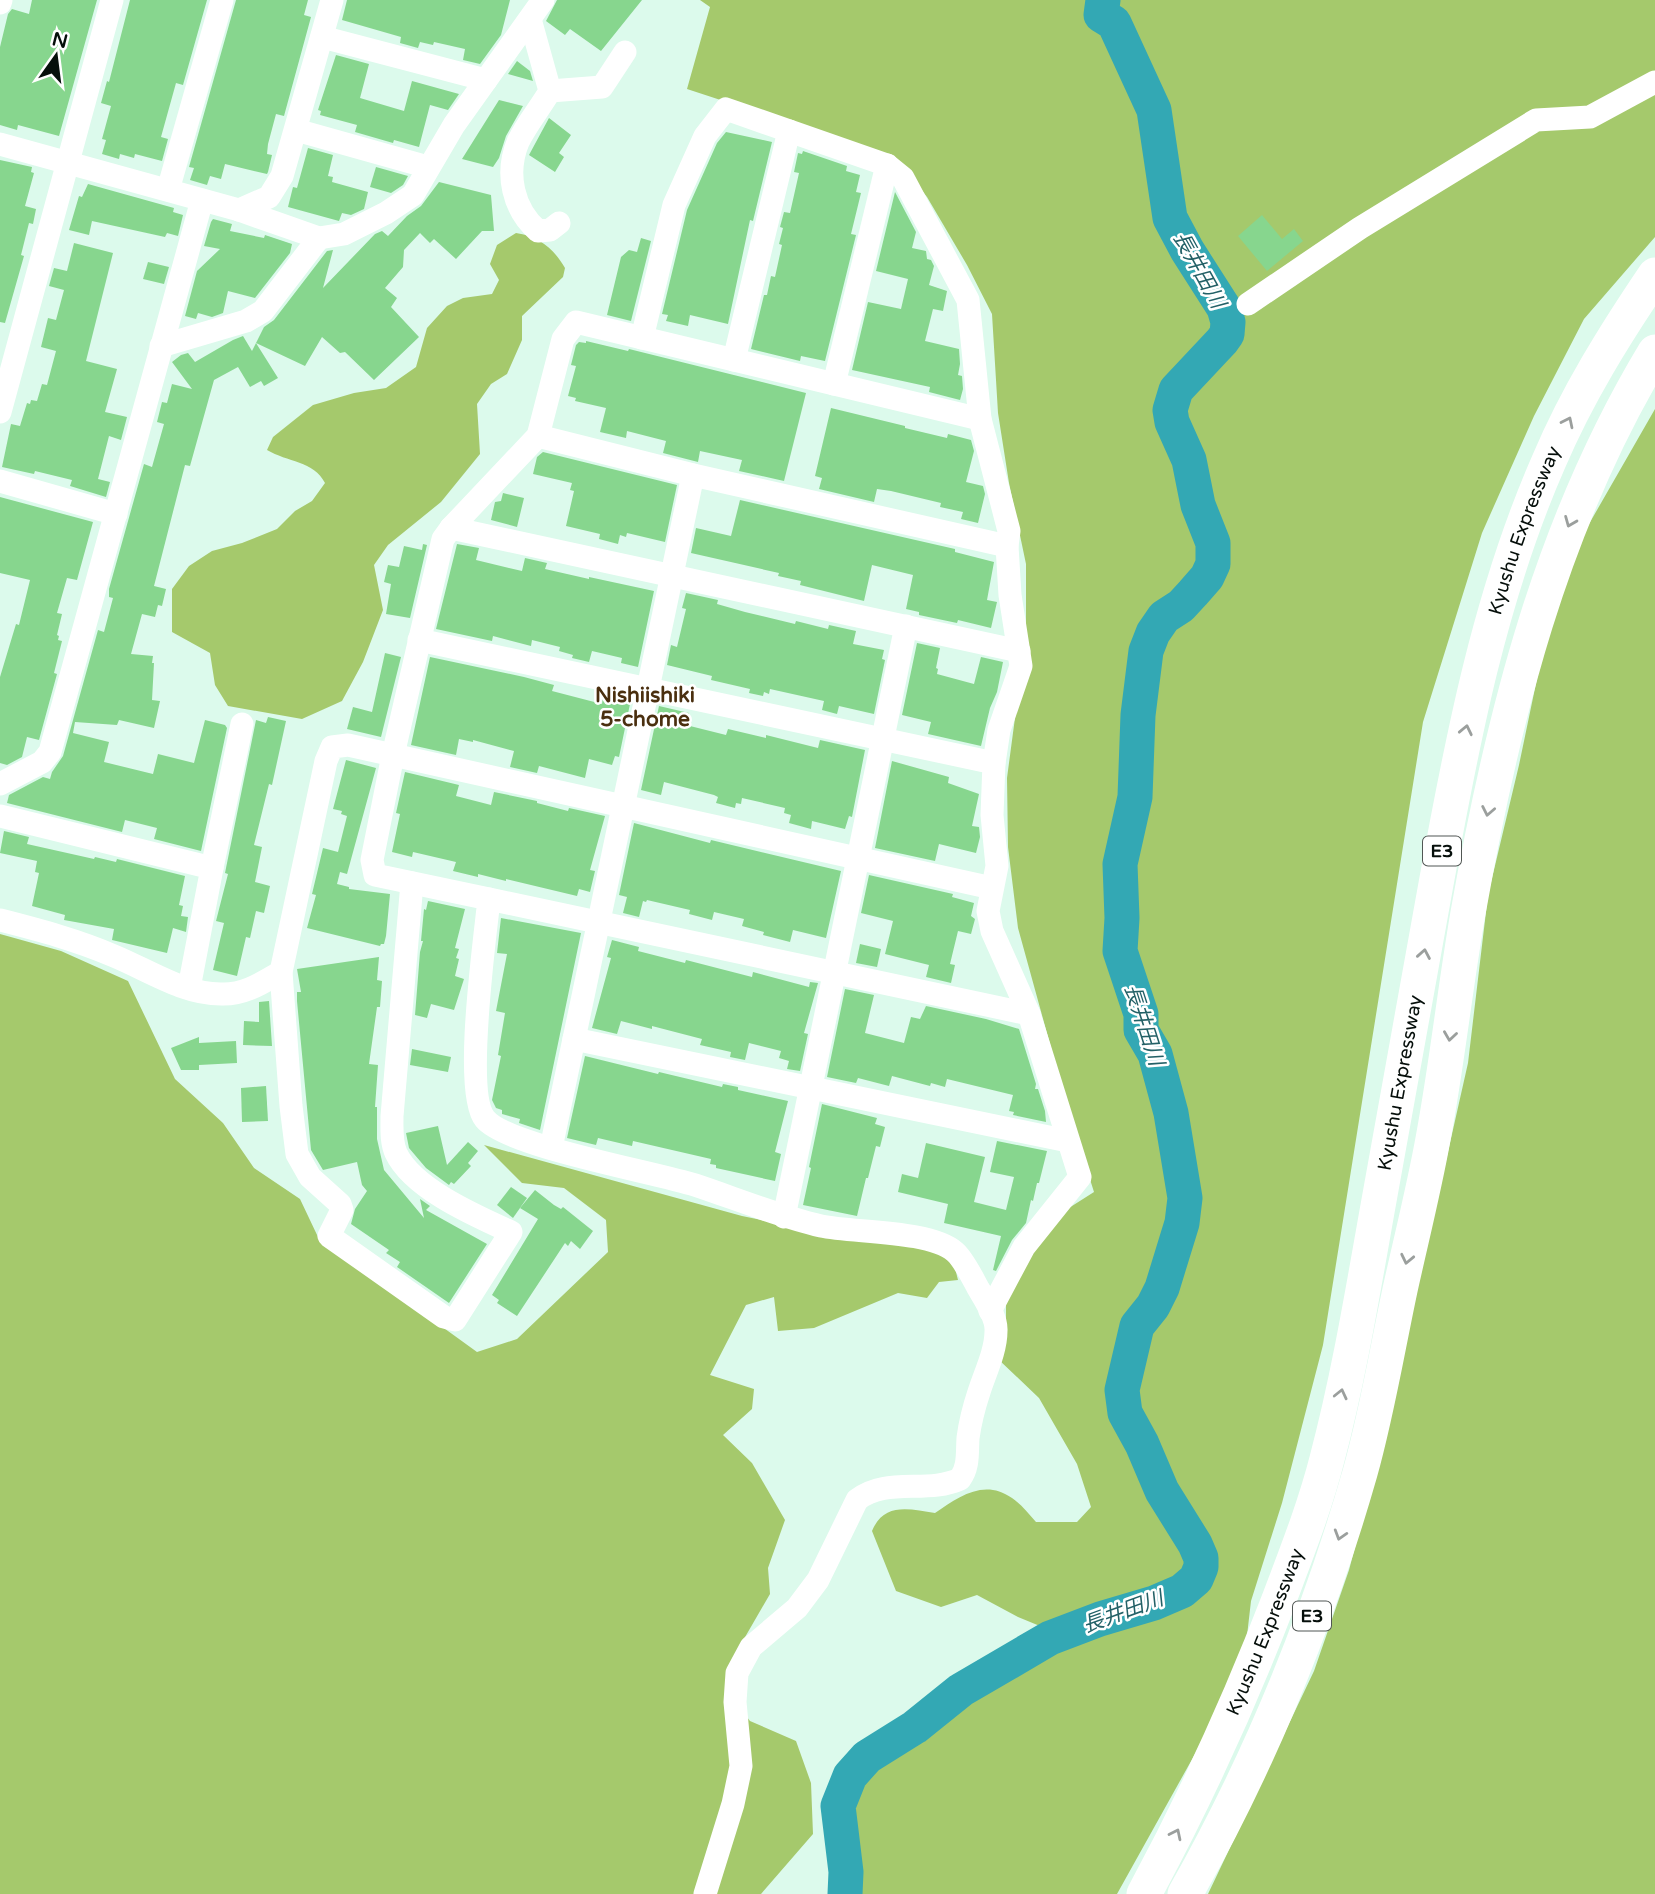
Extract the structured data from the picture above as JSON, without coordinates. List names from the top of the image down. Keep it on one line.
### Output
{"streets":{"highway":["Kyushu Expressway","E3"]},"districts":["Nishiishiki 5-chome"],"water":["長井田川"],"north":"top"}
